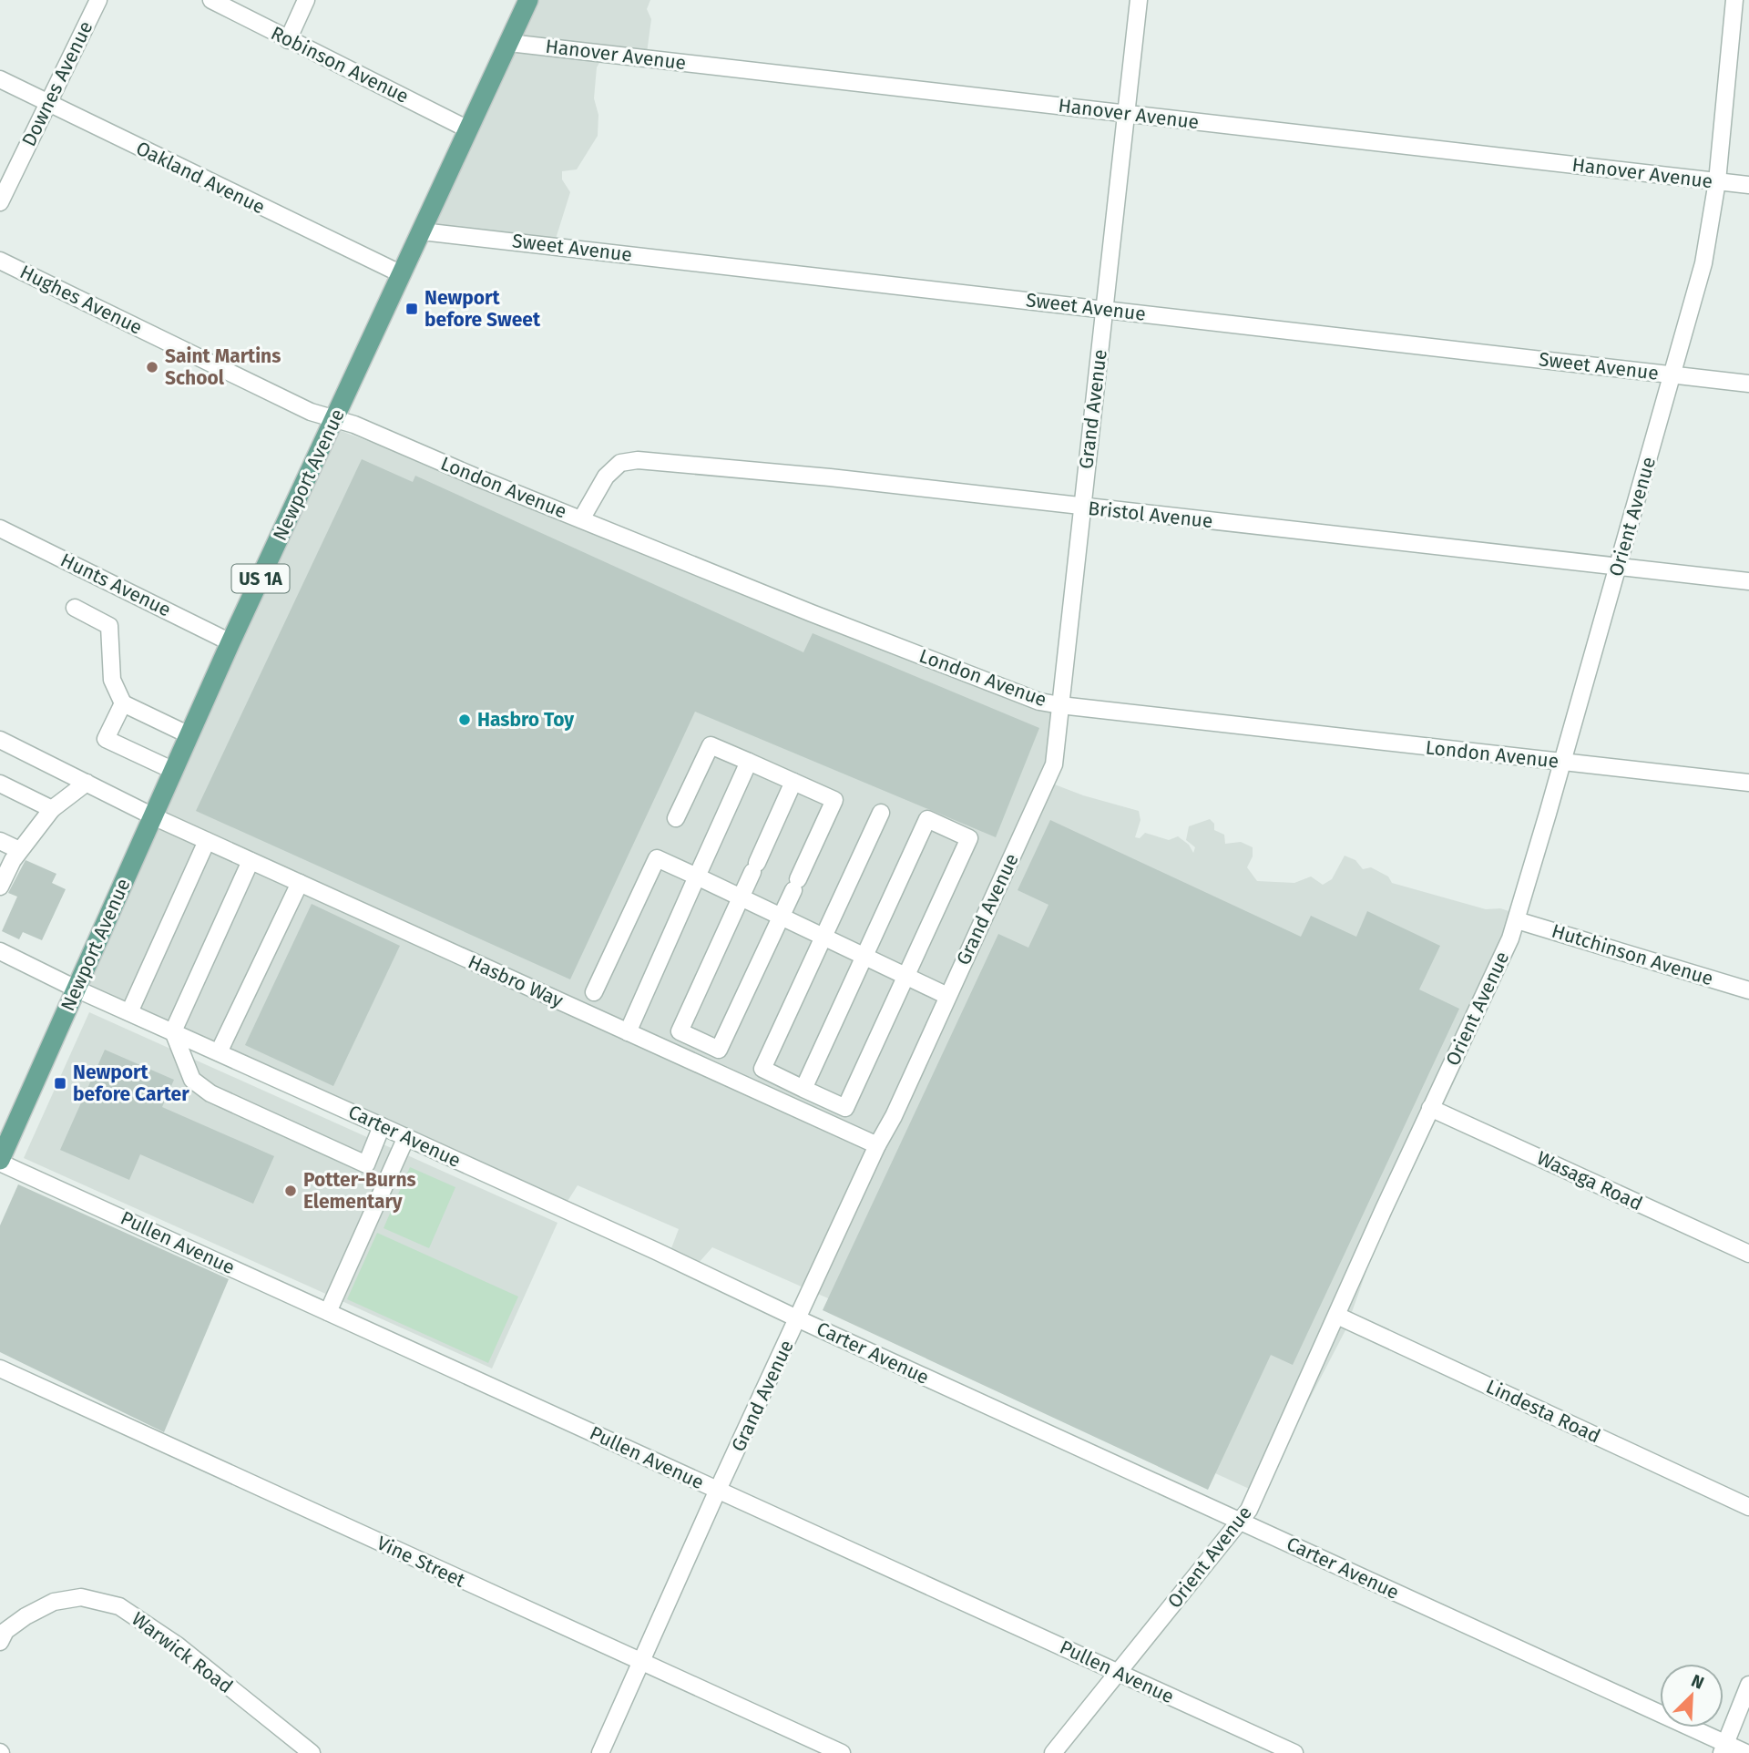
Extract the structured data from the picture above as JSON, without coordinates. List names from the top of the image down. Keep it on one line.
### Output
{"streets":{"main road":["Newport Avenue","US 1A"],"street":["Hanover Avenue","Robinson Avenue","Downes Avenue","Oakland Avenue","Sweet Avenue","Hughes Avenue","Grand Avenue","London Avenue","Bristol Avenue","Orient Avenue","Hunts Avenue","Hutchinson Avenue","Hasbro Way","Carter Avenue","Wasaga Road","Pullen Avenue","Lindesta Road","Vine Street","Warwick Road"]},"crossings":[["Hanover Avenue","Grand Avenue"],["Hanover Avenue","Newport Avenue"],["Hanover Avenue","Orient Avenue"],["Robinson Avenue","Newport Avenue"],["Downes Avenue","Oakland Avenue"],["Oakland Avenue","Newport Avenue"],["Sweet Avenue","Grand Avenue"],["Sweet Avenue","Newport Avenue"],["Sweet Avenue","Orient Avenue"],["Hughes Avenue","Newport Avenue"],["Hughes Avenue","London Avenue"],["Grand Avenue","London Avenue"],["Grand Avenue","Bristol Avenue"],["Grand Avenue","Hasbro Way"],["Grand Avenue","Carter Avenue"],["Grand Avenue","Pullen Avenue"],["Grand Avenue","Vine Street"],["Newport Avenue","London Avenue"],["Newport Avenue","Hunts Avenue"],["Newport Avenue","Hasbro Way"],["Newport Avenue","Carter Avenue"],["Newport Avenue","Pullen Avenue"],["London Avenue","Bristol Avenue"],["London Avenue","Orient Avenue"],["Bristol Avenue","Orient Avenue"],["Orient Avenue","Hutchinson Avenue"],["Orient Avenue","Carter Avenue"],["Orient Avenue","Wasaga Road"],["Orient Avenue","Pullen Avenue"],["Orient Avenue","Lindesta Road"]],"places":{"transit":["Newport before Sweet","Newport before Carter"],"other":["Saint Martins School","Hasbro Toy","Potter-Burns Elementary"]},"north":"top right"}
